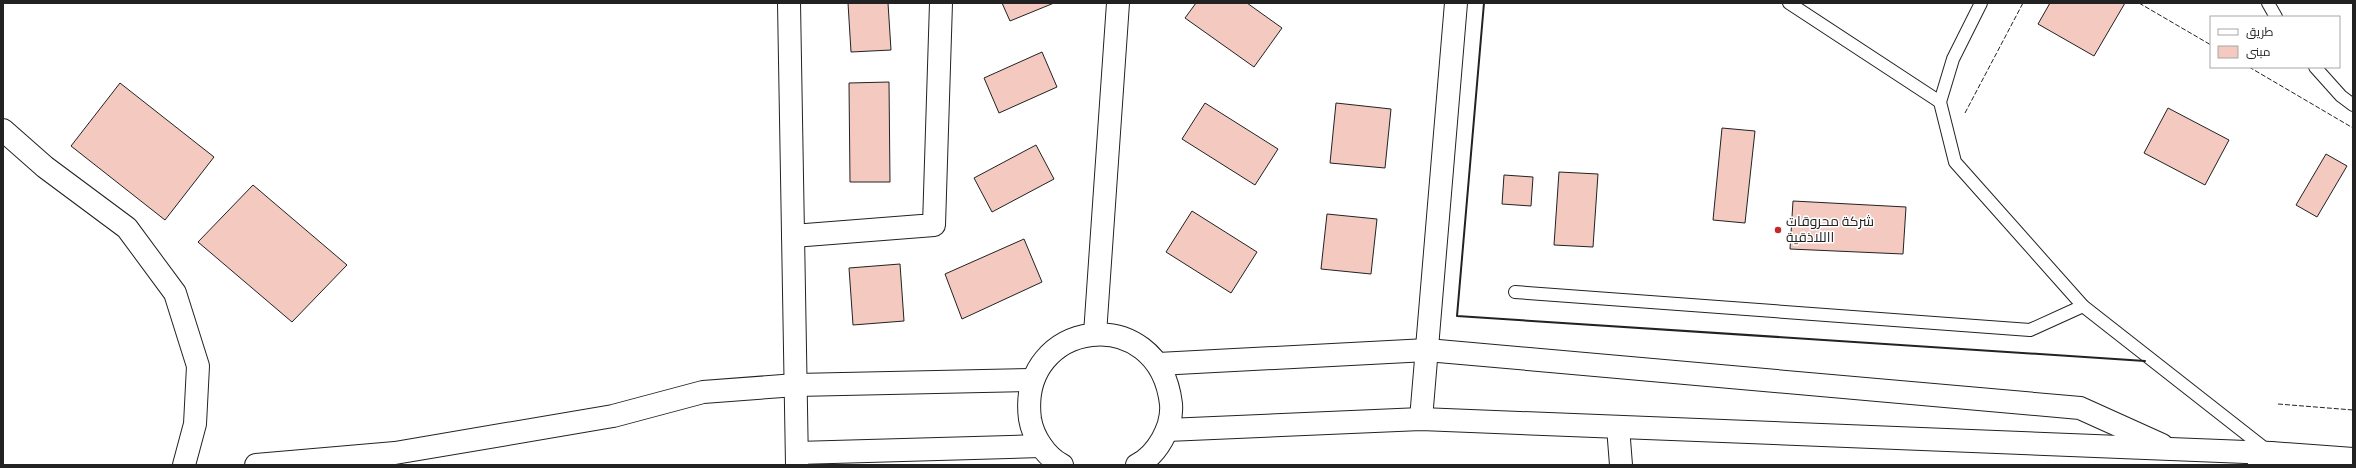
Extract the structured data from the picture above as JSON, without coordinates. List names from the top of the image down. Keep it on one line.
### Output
{"places":["شركة محروقات االلاذقية"],"legend":["طريق","مبنى"]}
